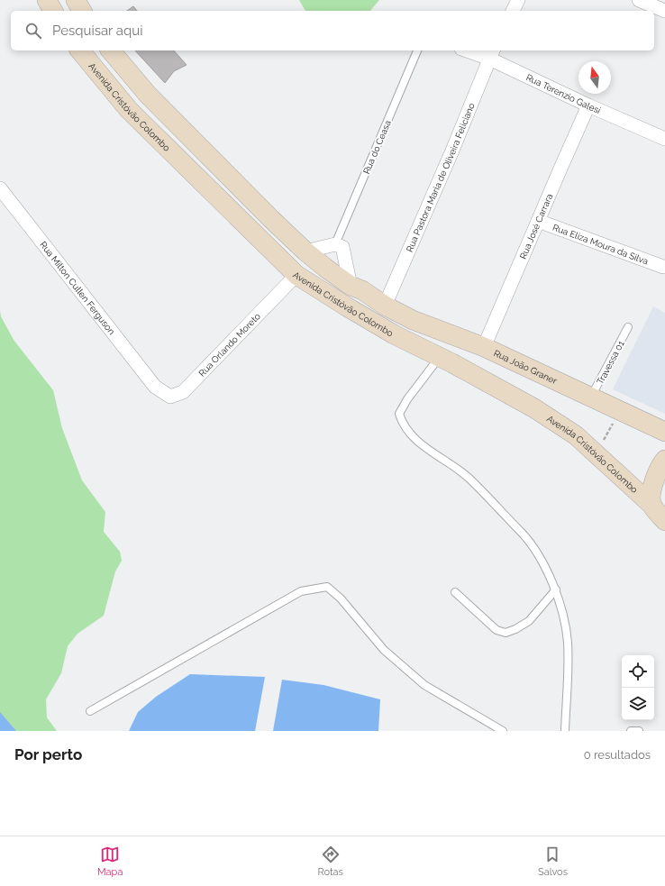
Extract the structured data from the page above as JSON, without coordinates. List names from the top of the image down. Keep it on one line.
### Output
{"streets":{"main road":["Avenida Cristóvão Colombo","Rua João Graner"],"street":["Rua Terenzio Galesi","Rua Pastora Maria de Oliveira Feliciano","Rua José Carrara","Rua Eliza Moura da Silva","Rua Milton Cullen Ferguson","Rua Orlando Moreto"],"lane":["Rua do Ceasa","Travessa 01"]},"crossings":[["Rua Terenzio Galesi","Rua Pastora Maria de Oliveira Feliciano"],["Rua Terenzio Galesi","Rua José Carrara"],["Avenida Cristóvão Colombo","Rua Pastora Maria de Oliveira Feliciano"],["Avenida Cristóvão Colombo","Rua Orlando Moreto"],["Avenida Cristóvão Colombo","Rua João Graner"],["Rua Pastora Maria de Oliveira Feliciano","Rua João Graner"],["Rua José Carrara","Rua Eliza Moura da Silva"],["Rua José Carrara","Rua João Graner"],["Rua Milton Cullen Ferguson","Rua Orlando Moreto"],["Travessa 01","Rua João Graner"]],"north":"top","page":{"search":"Pesquisar aqui","heading":["Por perto","0 resultados"],"nav":["Mapa","Rotas","Salvos"]}}
